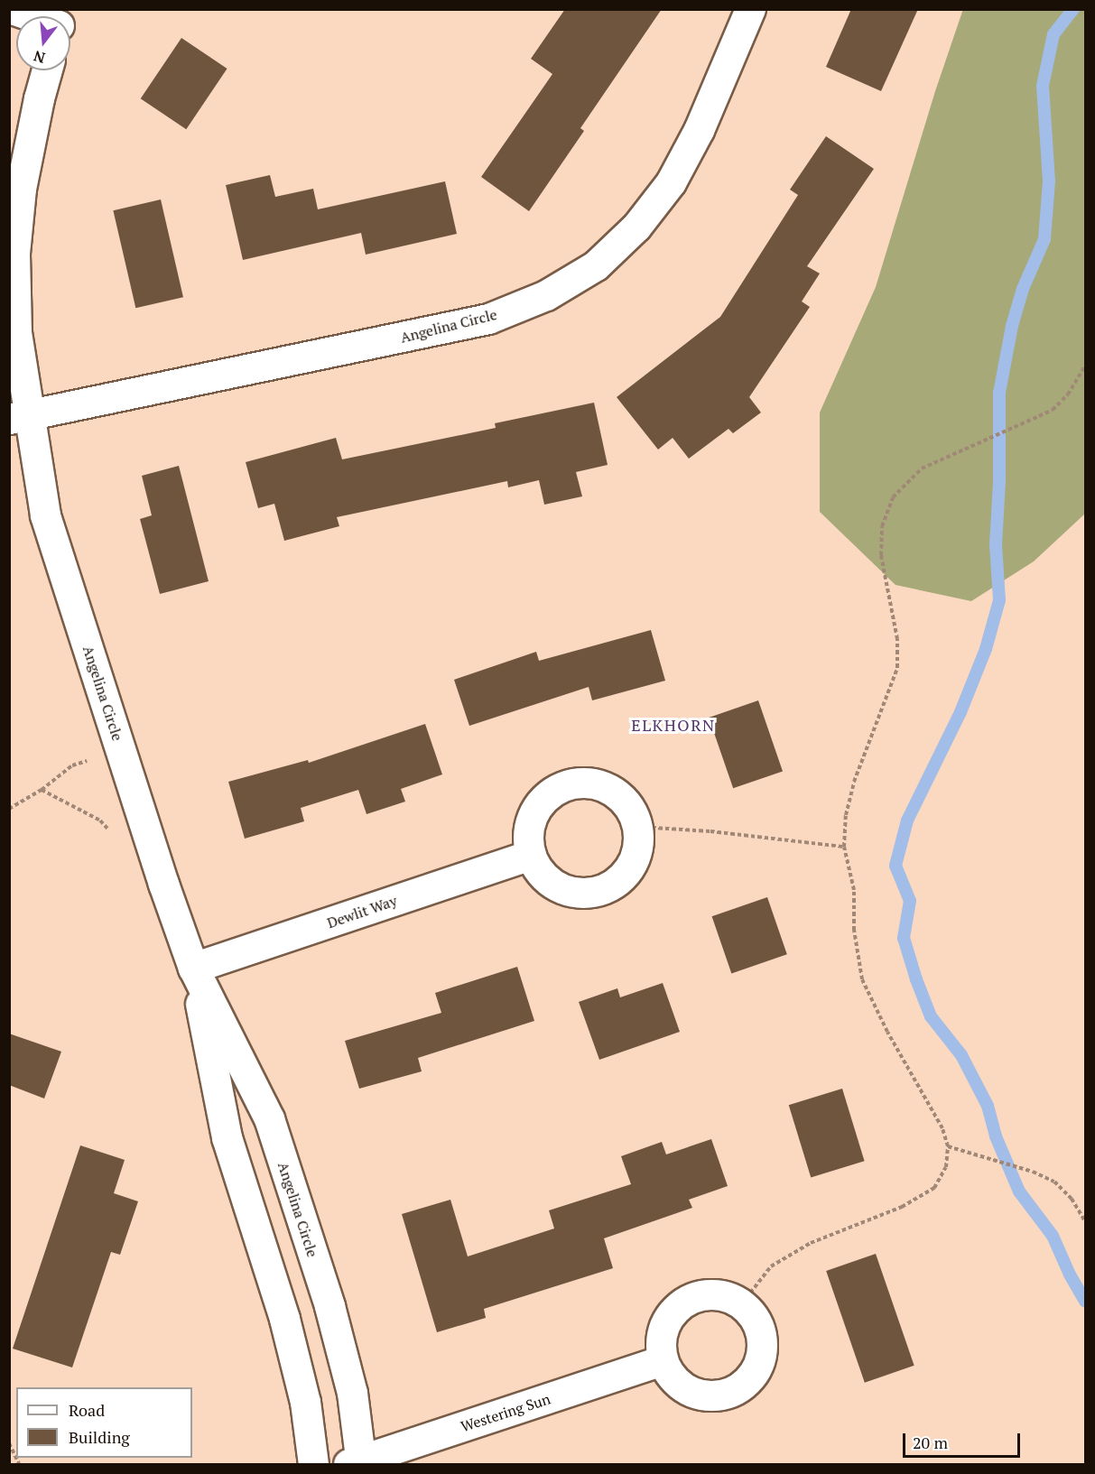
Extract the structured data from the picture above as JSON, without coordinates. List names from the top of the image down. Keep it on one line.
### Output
{"streets":{"street":["Angelina Circle","Dewlit Way","Westering Sun"]},"crossings":[["Angelina Circle","Dewlit Way"],["Angelina Circle","Westering Sun"]],"districts":["ELKHORN"],"legend":["Road","Building"],"scale_bar":"20 m","north":"bottom"}
